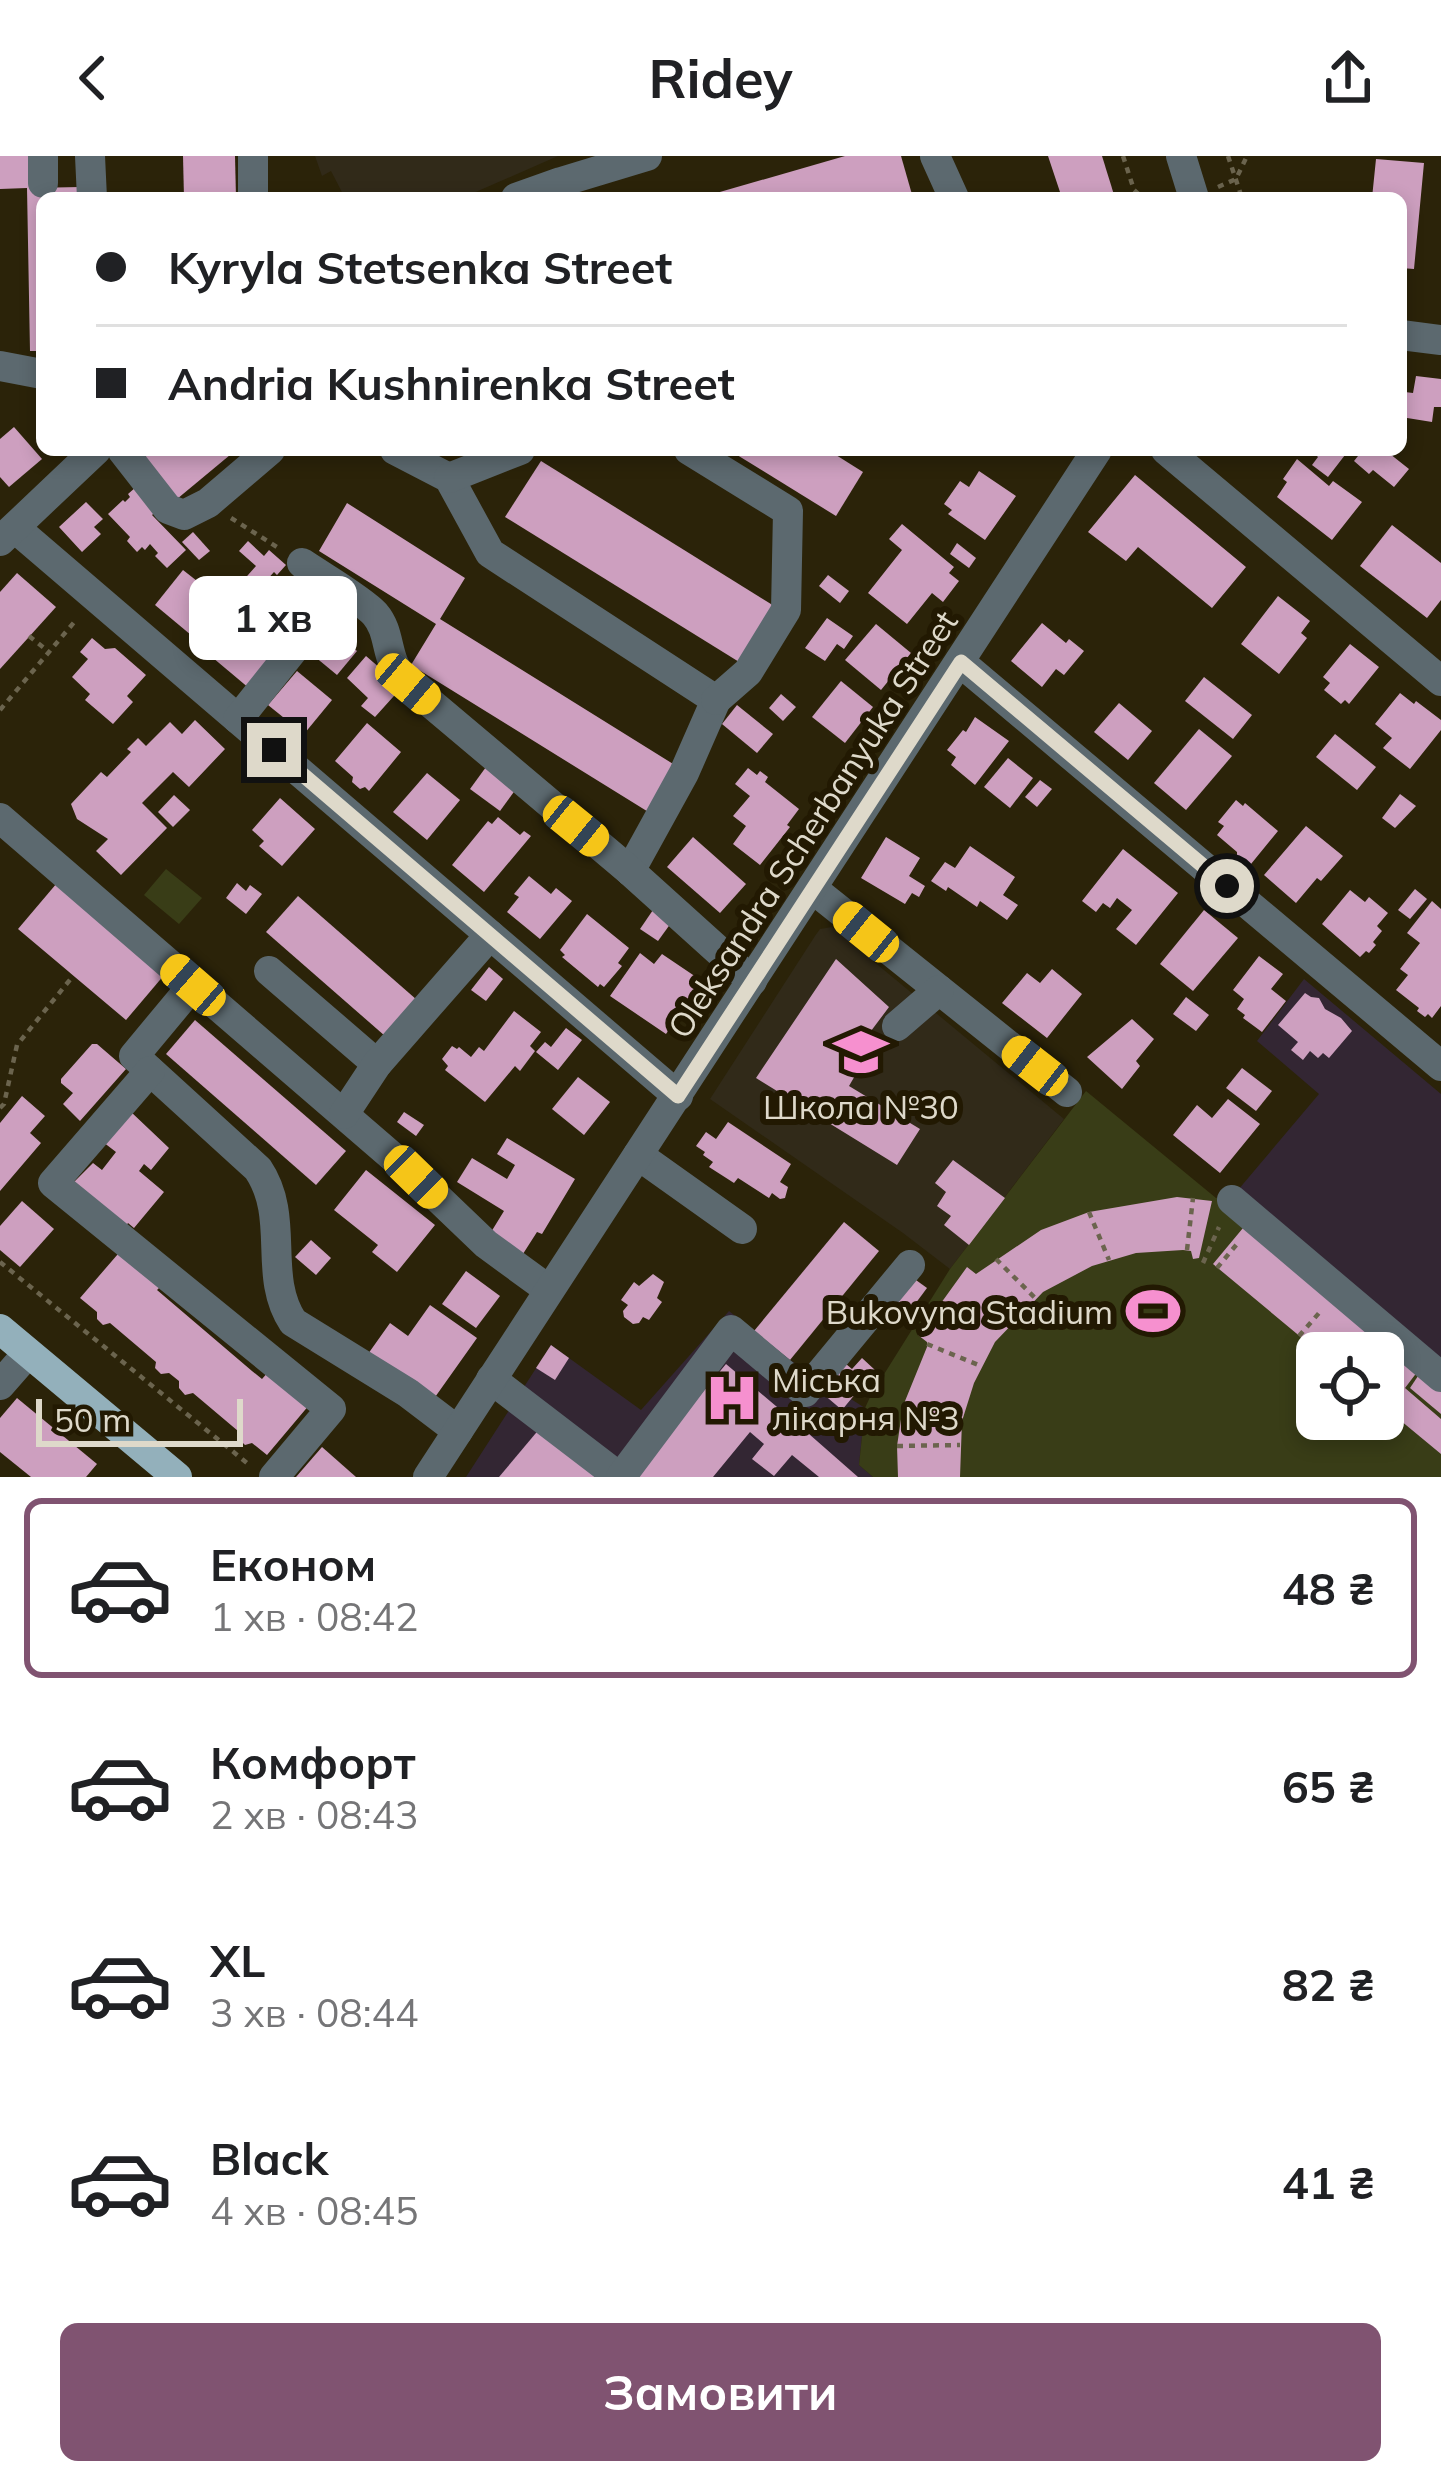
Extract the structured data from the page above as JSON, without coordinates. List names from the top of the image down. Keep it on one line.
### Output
{"streets":{"street":["Oleksandra Scherbanyuka Street"]},"places":{"school or university":["Школа №30"],"sports":["Bukovyna Stadium"],"hospital":["Міська лікарня №3"]},"scale_bar":"50 m","page":{"header":"Ridey","banner":["Kyryla Stetsenka Street","Andria Kushnirenka Street"],"bubble":"1 хв","scale":"50 m","list":[{"name":"Економ","note":"1 хв · 08:42","value":"48 ₴"},{"name":"Комфорт","note":"2 хв · 08:43","value":"65 ₴"},{"name":"XL","note":"3 хв · 08:44","value":"82 ₴"},{"name":"Black","note":"4 хв · 08:45","value":"41 ₴"}],"buttons":"Замовити"}}
